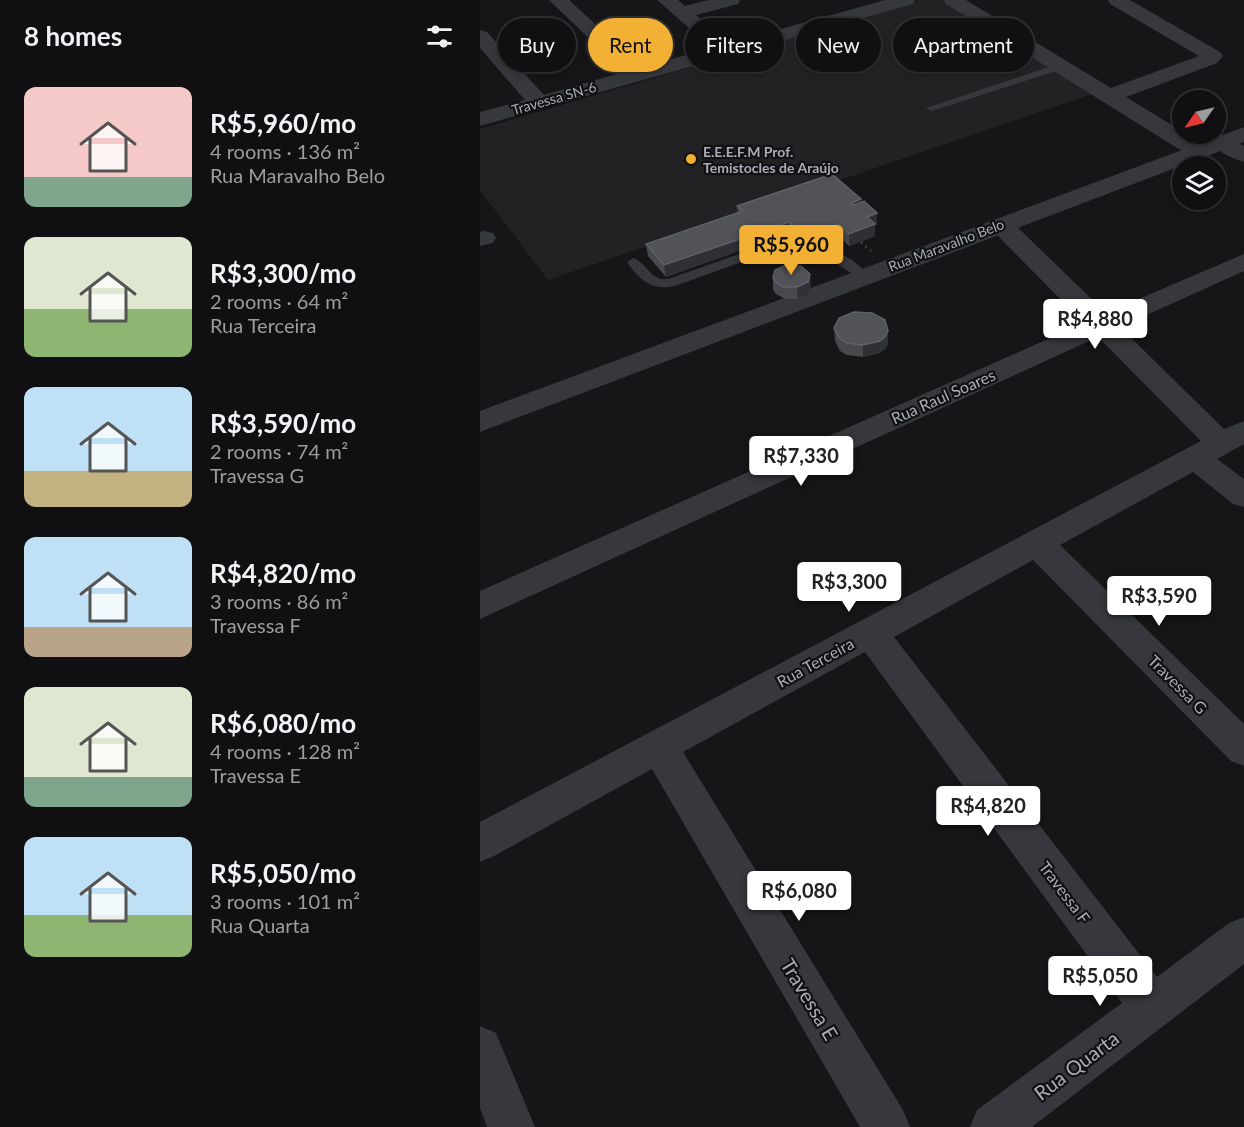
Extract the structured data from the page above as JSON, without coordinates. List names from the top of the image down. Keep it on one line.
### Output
{"streets":{"street":["Travessa SN-6","Rua Maravalho Belo","Rua Raul Soares","Rua Terceira","Travessa G","Travessa F","Travessa E","Rua Quarta"]},"crossings":[["Rua Terceira","Travessa G"],["Rua Terceira","Travessa F"],["Rua Terceira","Travessa E"],["Travessa F","Rua Quarta"]],"places":["E.E.E.F.M Prof. Temistocles de Araújo"],"north":"bottom left","page":{"heading":"8 homes","chip":["Buy","Rent","Filters","New","Apartment"],"list":[{"name":"R$5,960/mo","note":"4 rooms · 136 m² · Rua Maravalho Belo"},{"name":"R$3,300/mo","note":"2 rooms · 64 m² · Rua Terceira"},{"name":"R$3,590/mo","note":"2 rooms · 74 m² · Travessa G"},{"name":"R$4,820/mo","note":"3 rooms · 86 m² · Travessa F"},{"name":"R$6,080/mo","note":"4 rooms · 128 m² · Travessa E"},{"name":"R$5,050/mo","note":"3 rooms · 101 m² · Rua Quarta"}],"price":["R$5,960","R$4,880","R$7,330","R$3,300","R$3,590","R$4,820","R$6,080","R$5,050"]}}
